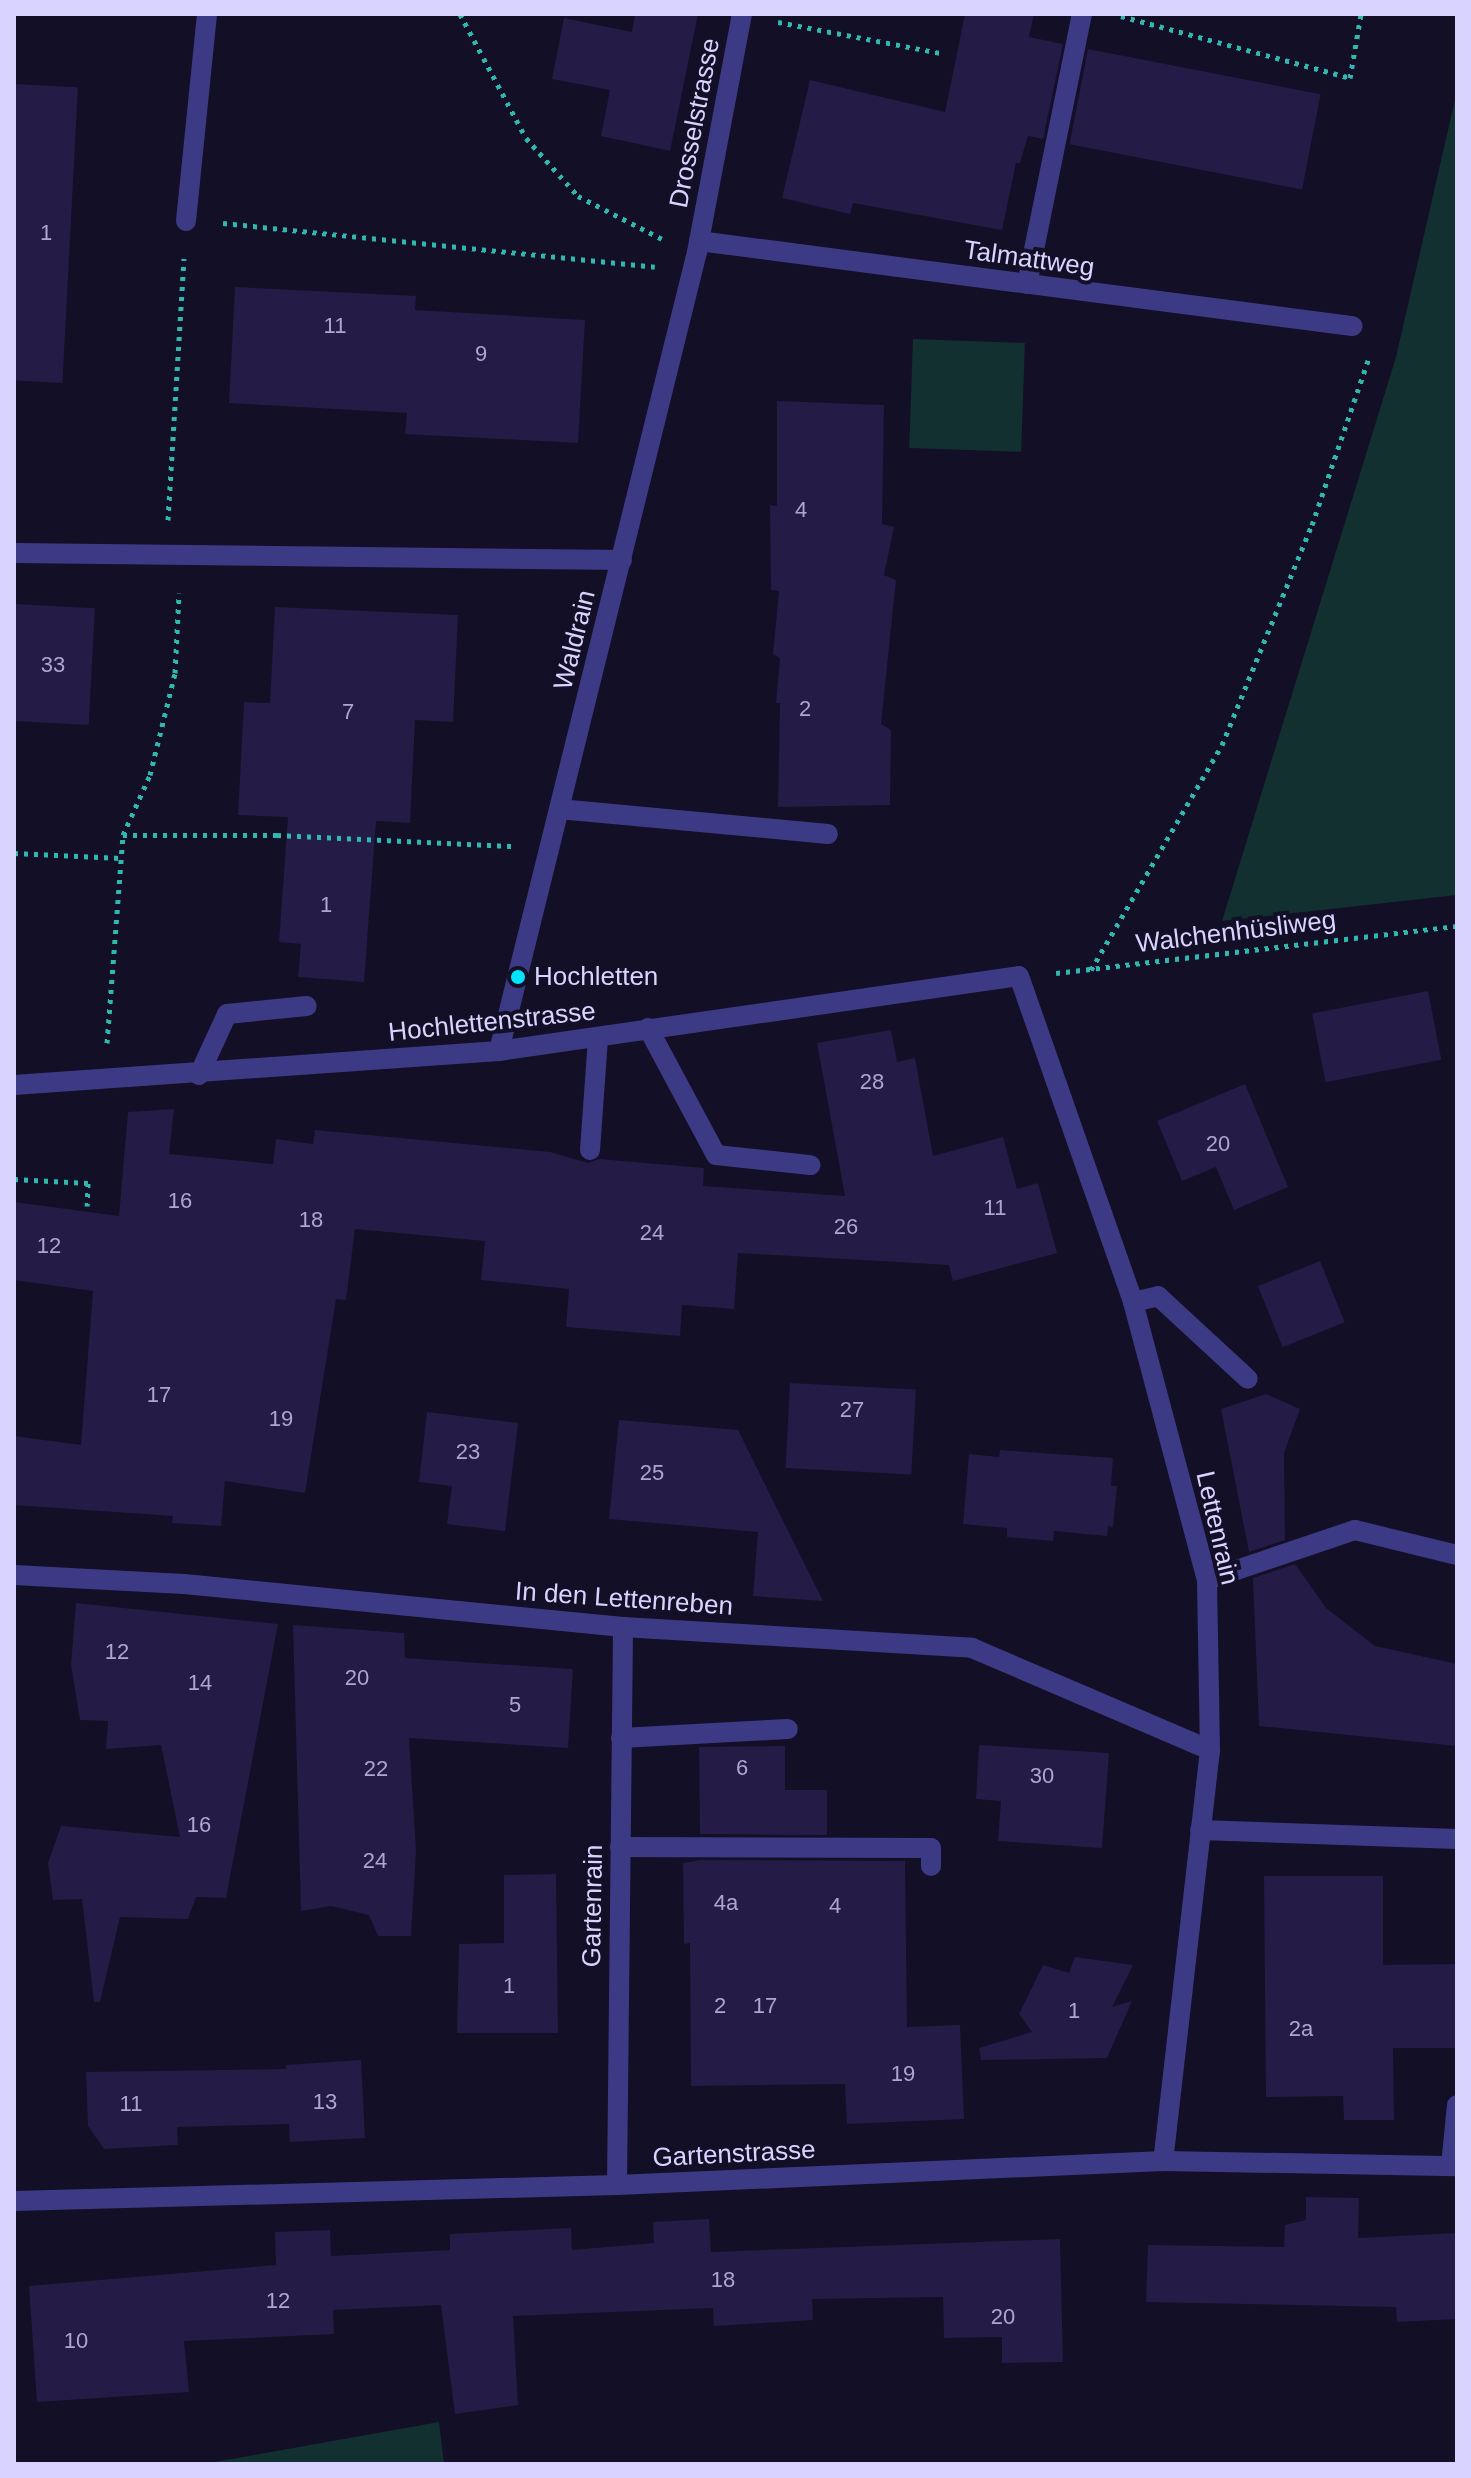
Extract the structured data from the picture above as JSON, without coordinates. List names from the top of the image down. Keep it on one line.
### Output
{"streets":{"street":["Drosselstrasse","Talmattweg","Waldrain","Hochlettenstrasse","Lettenrain","In den Lettenreben","Gartenrain","Gartenstrasse"],"path":["Walchenhüsliweg"]},"crossings":[["Drosselstrasse","Talmattweg"],["Drosselstrasse","Waldrain"],["Talmattweg","Waldrain"],["Waldrain","Hochlettenstrasse"],["Walchenhüsliweg","Hochlettenstrasse"],["Walchenhüsliweg","Lettenrain"],["Hochlettenstrasse","Lettenrain"],["Lettenrain","In den Lettenreben"],["Lettenrain","Gartenstrasse"],["In den Lettenreben","Gartenrain"],["Gartenrain","Gartenstrasse"]],"places":["Hochletten"],"house_numbers":["1","11","9","4","33","2","7","1","28","20","16","11","18","26","24","12","17","27","19","23","25","12","20","14","5","6","22","30","16","24","4a","4","1","2","17","1","2a","19","13","11","18","12","20","10"]}
